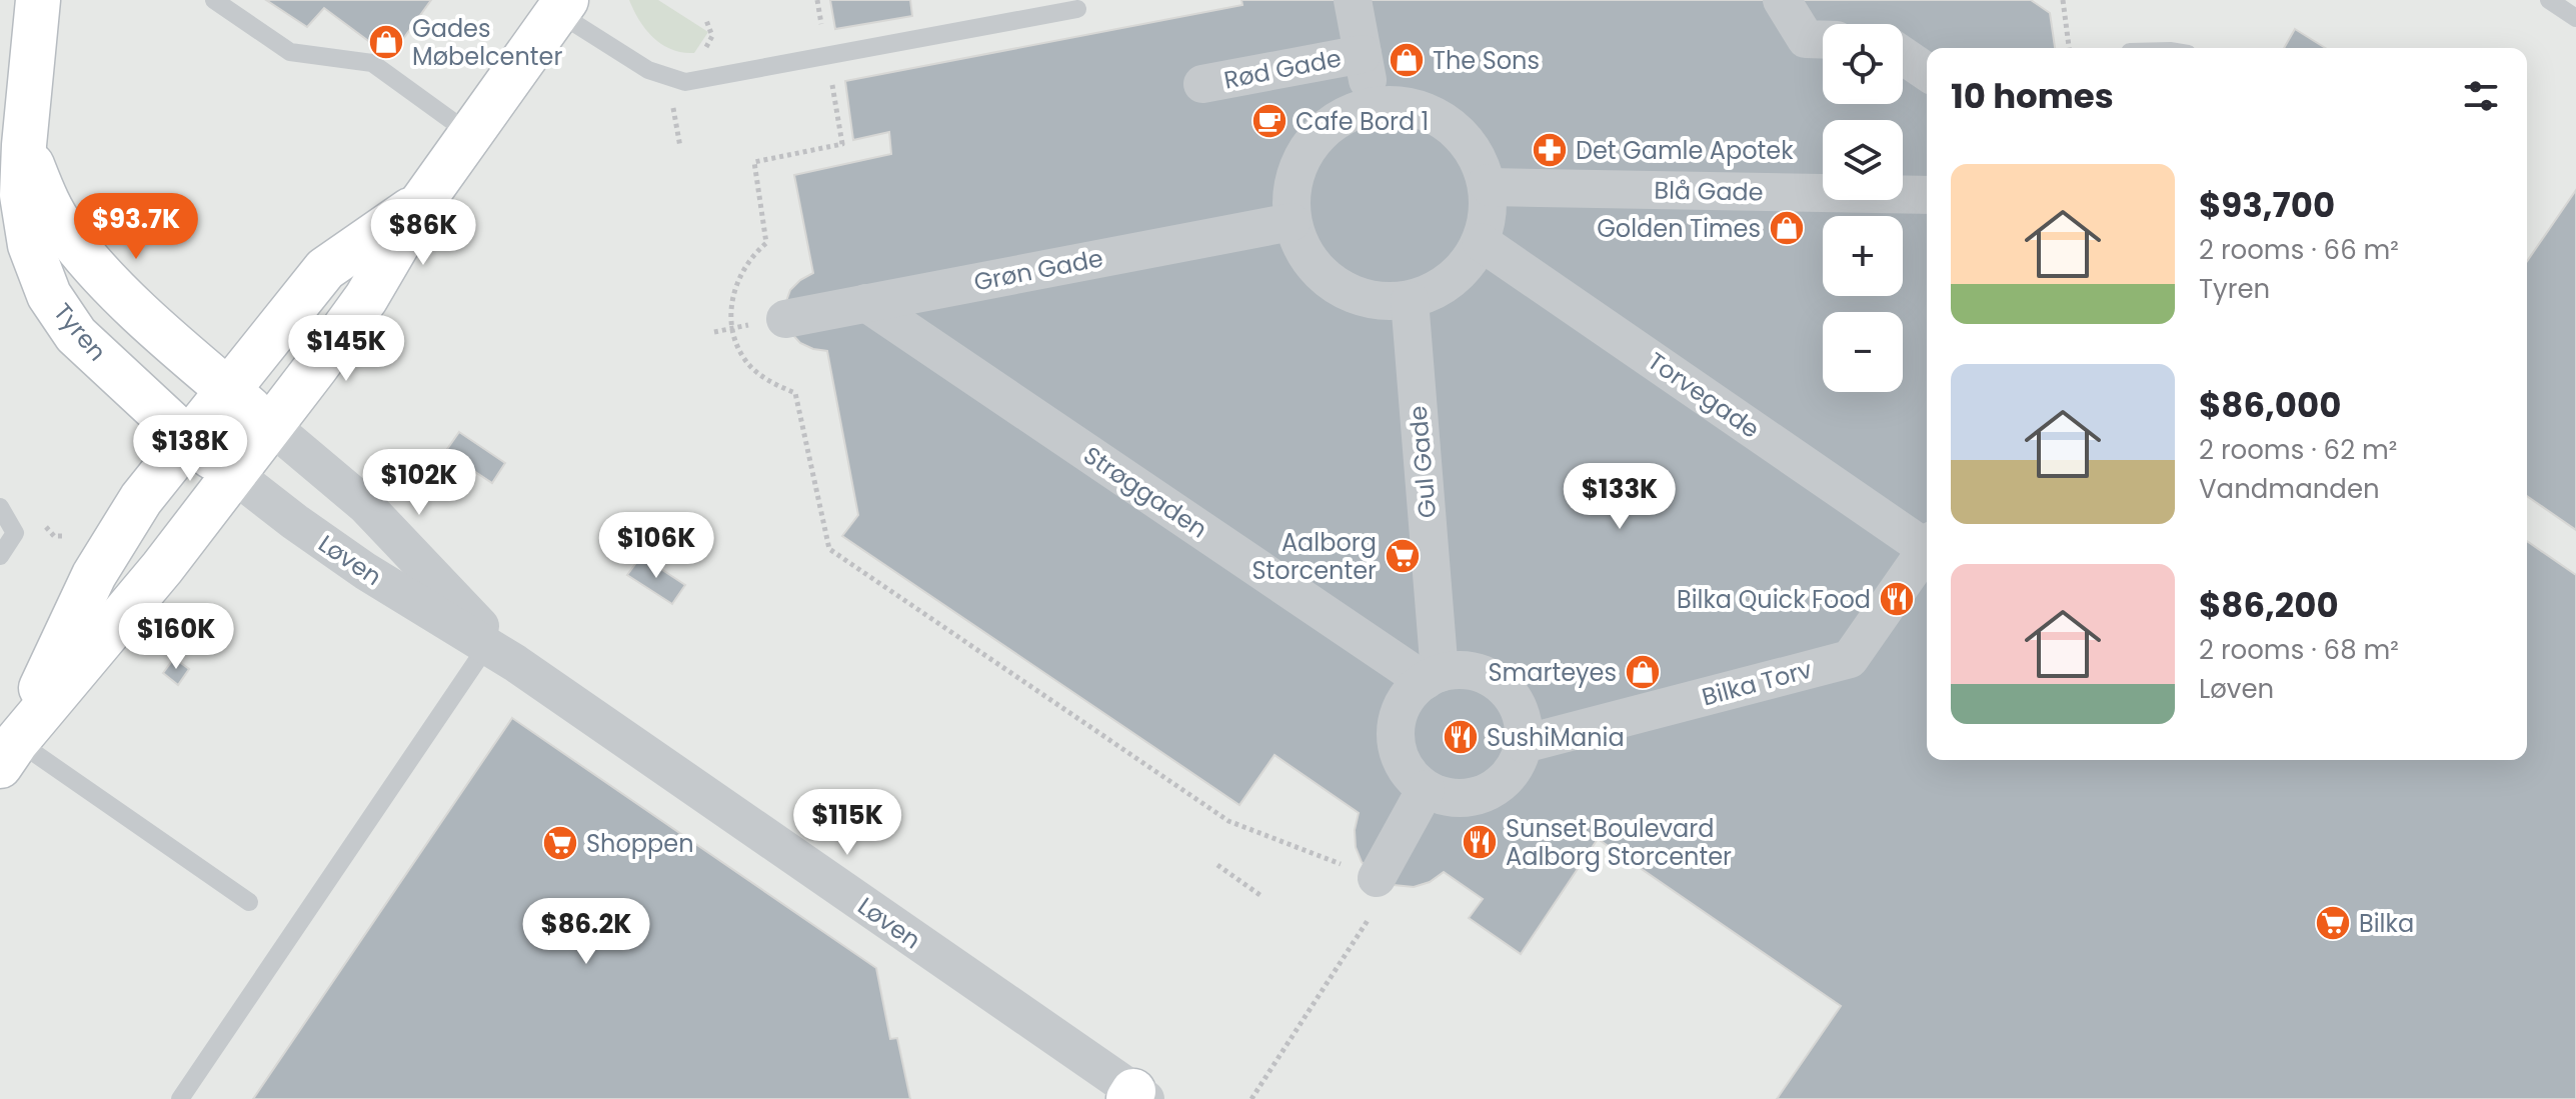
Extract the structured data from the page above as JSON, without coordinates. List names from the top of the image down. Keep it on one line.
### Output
{"streets":{"street":["Rød Gade","Blå Gade","Grøn Gade","Tyren","Torvegade","Gul Gade","Strøggaden","Løven","Bilka Torv"]},"crossings":[["Rød Gade","Blå Gade"],["Rød Gade","Grøn Gade"],["Rød Gade","Torvegade"],["Rød Gade","Gul Gade"],["Blå Gade","Grøn Gade"],["Blå Gade","Torvegade"],["Blå Gade","Gul Gade"],["Grøn Gade","Torvegade"],["Grøn Gade","Gul Gade"],["Grøn Gade","Strøggaden"],["Tyren","Løven"],["Torvegade","Gul Gade"],["Gul Gade","Strøggaden"],["Gul Gade","Bilka Torv"],["Strøggaden","Bilka Torv"]],"places":{"shop":["Gades Møbelcenter","The Sons","Golden Times","Smarteyes"],"cafe":["Cafe Bord 1"],"pharmacy":["Det Gamle Apotek"],"supermarket":["Aalborg Storcenter","Shoppen","Bilka"],"restaurant":["Bilka Quick Food","SushiMania","Sunset Boulevard Aalborg Storcenter"]},"page":{"map_buttons":["+","−"],"heading":"10 homes","list":[{"name":"$93,700","note":"2 rooms · 66 m² · Tyren"},{"name":"$86,000","note":"2 rooms · 62 m² · Vandmanden"},{"name":"$86,200","note":"2 rooms · 68 m² · Løven"}],"price":["$93.7K","$86K","$145K","$138K","$102K","$133K","$106K","$160K","$115K","$86.2K"]}}
